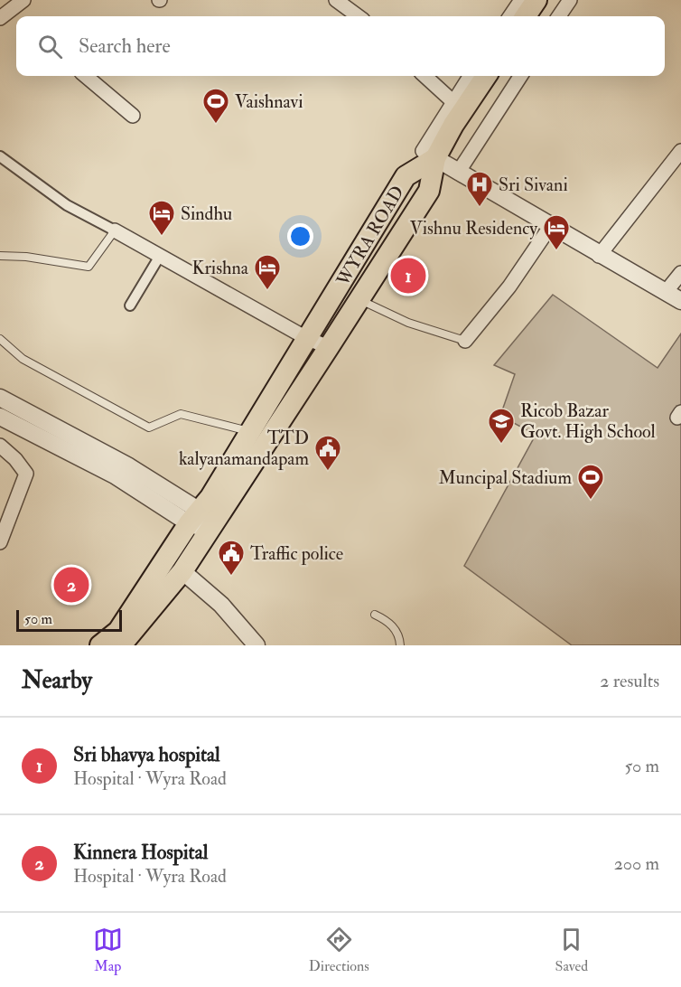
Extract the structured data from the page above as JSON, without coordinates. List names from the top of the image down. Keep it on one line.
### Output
{"streets":{"main road":["WYRA ROAD"]},"places":{"sports":["Vaishnavi","Muncipal Stadium"],"hospital":["Sri Sivani"],"hotel":["Sindhu","Vishnu Residency","Krishna"],"school or university":["Ricob Bazar Govt. High School"],"public building":["TTD kalyanamandapam","Traffic police"]},"scale_bar":"50 m","page":{"search":"Search here","pins":["1","2"],"scale":"50 m","heading":["Nearby","2 results"],"list":[{"mark":"1","name":"Sri bhavya hospital","note":"Hospital · Wyra Road","value":"50 m"},{"mark":"2","name":"Kinnera Hospital","note":"Hospital · Wyra Road","value":"200 m"}],"nav":["Map","Directions","Saved"]}}
